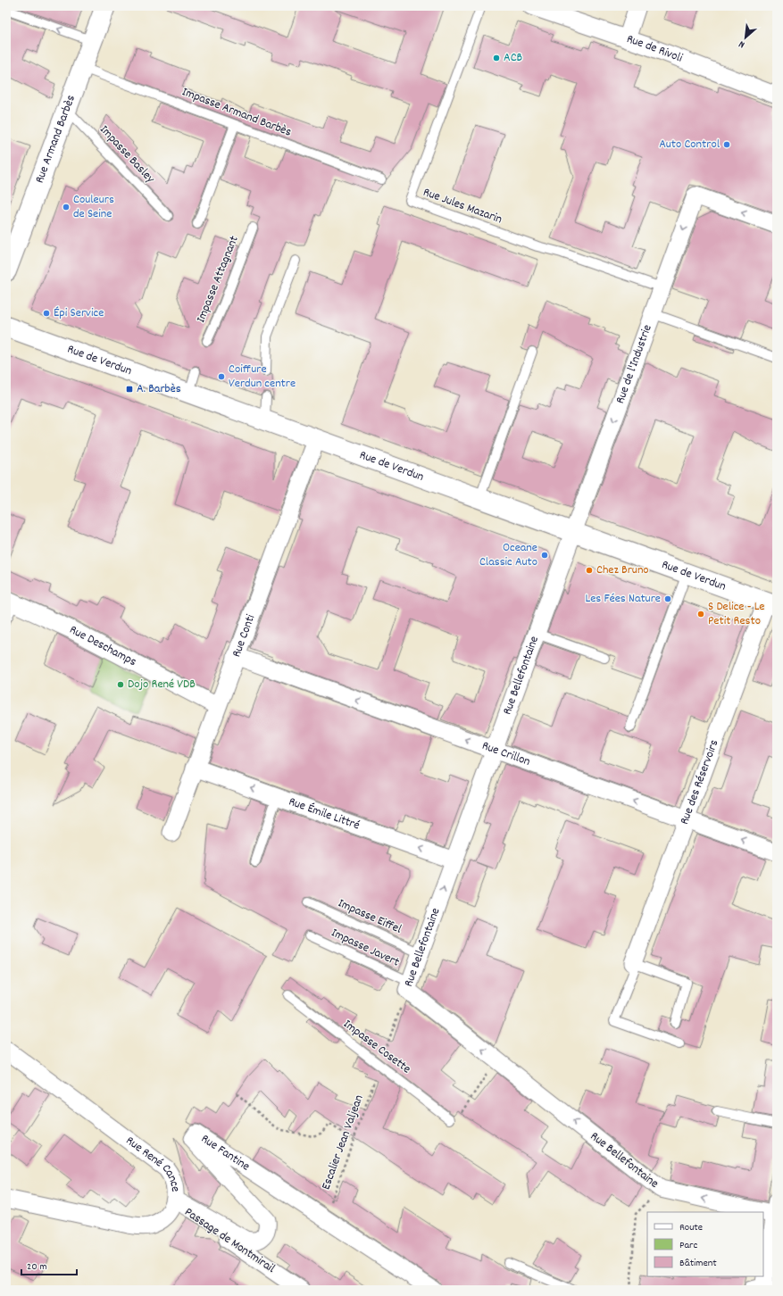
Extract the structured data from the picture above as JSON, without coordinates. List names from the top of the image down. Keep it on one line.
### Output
{"streets":{"main road":["Rue Armand Barbès","Rue de Verdun"],"street":["Rue de Rivoli","Rue de l'Industrie","Rue Conti","Rue Deschamps","Rue Bellefontaine","Rue Crillon","Rue des Réservoirs","Rue Émile Littré","Rue Fantine","Rue René Cance","Passage de Montmirail"],"lane":["Impasse Armand Barbès","Impasse Basley","Rue Jules Mazarin","Impasse Attagnant","Impasse Eiffel","Impasse Javert","Impasse Cosette"],"path":["Escalier Jean Valjean"]},"crossings":[["Impasse Armand Barbès","Rue Armand Barbès"],["Rue Armand Barbès","Impasse Basley"],["Rue Jules Mazarin","Rue de l'Industrie"],["Rue de Verdun","Rue de l'Industrie"],["Rue de Verdun","Rue Conti"],["Rue de Verdun","Rue Bellefontaine"],["Rue de Verdun","Rue des Réservoirs"],["Rue de l'Industrie","Rue Bellefontaine"],["Rue Conti","Rue Deschamps"],["Rue Conti","Rue Crillon"],["Rue Conti","Rue Émile Littré"],["Rue Bellefontaine","Rue Crillon"],["Rue Bellefontaine","Rue Émile Littré"],["Rue Bellefontaine","Impasse Eiffel"],["Rue Bellefontaine","Impasse Javert"],["Rue Crillon","Rue des Réservoirs"],["Escalier Jean Valjean","Rue Fantine"],["Rue Fantine","Rue René Cance"],["Rue Fantine","Passage de Montmirail"],["Rue René Cance","Passage de Montmirail"]],"one_way":["Rue de l'Industrie","Rue Bellefontaine","Rue Crillon","Rue Émile Littré"],"places":{"other":["ACB","Auto Control","Couleurs de Seine","Épi Service","Coiffure Verdun centre","Oceane Classic Auto","Chez Bruno","Les Fées Nature","S Delice - Le Petit Resto","Dojo René VDB"],"transit":["A. Barbès"]},"legend":["Route","Parc","Bâtiment"],"scale_bar":"20 m","north":"bottom left"}
